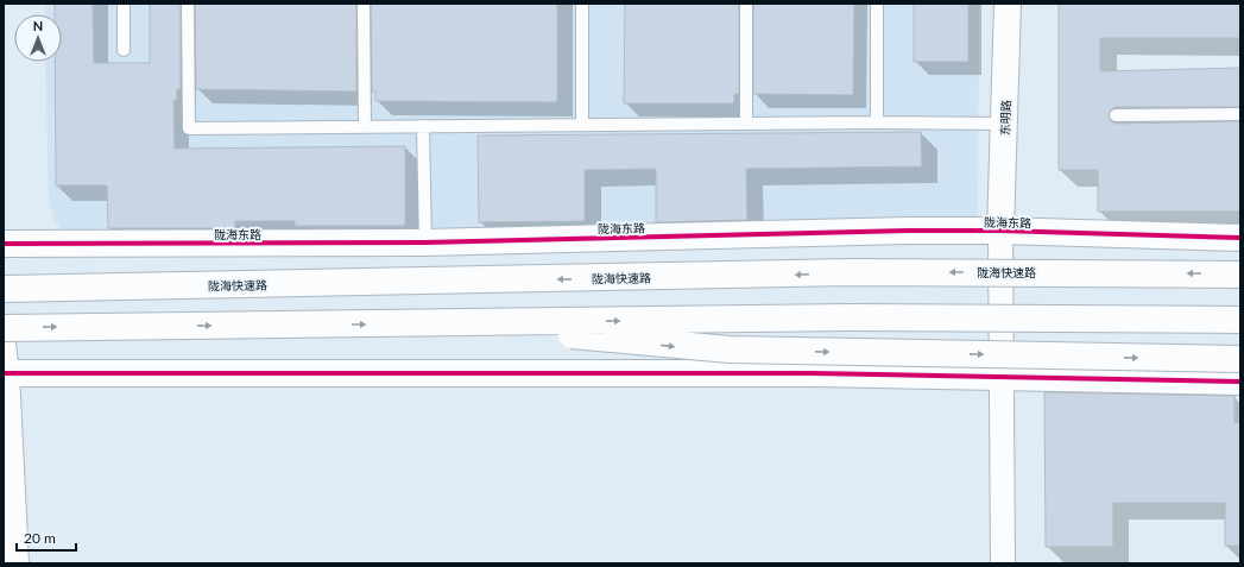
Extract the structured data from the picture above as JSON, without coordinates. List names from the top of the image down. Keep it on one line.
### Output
{"streets":{"main road":["东明路","陇海东路","陇海快速路"]},"crossings":[["东明路","陇海东路"]],"scale_bar":"20 m","north":"top"}
